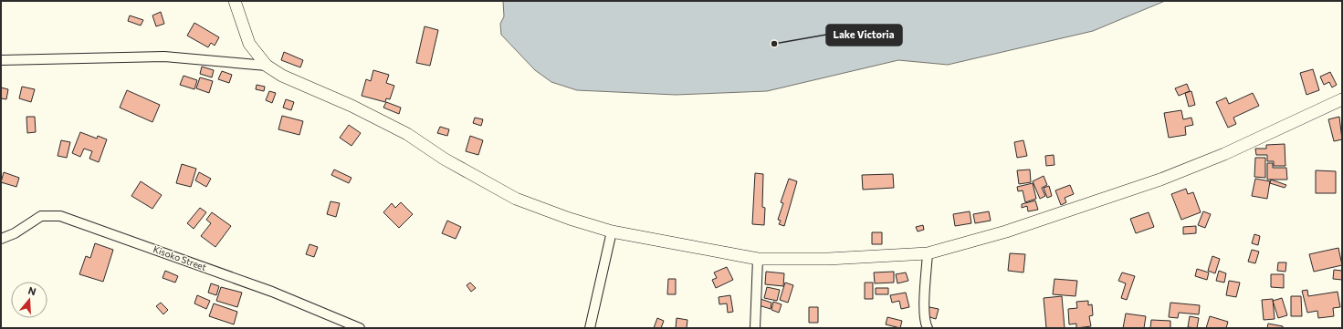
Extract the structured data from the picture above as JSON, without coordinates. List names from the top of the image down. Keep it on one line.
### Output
{"streets":{"street":["Kisoko Street"]},"places":["Lake Victoria"],"north":"top"}
